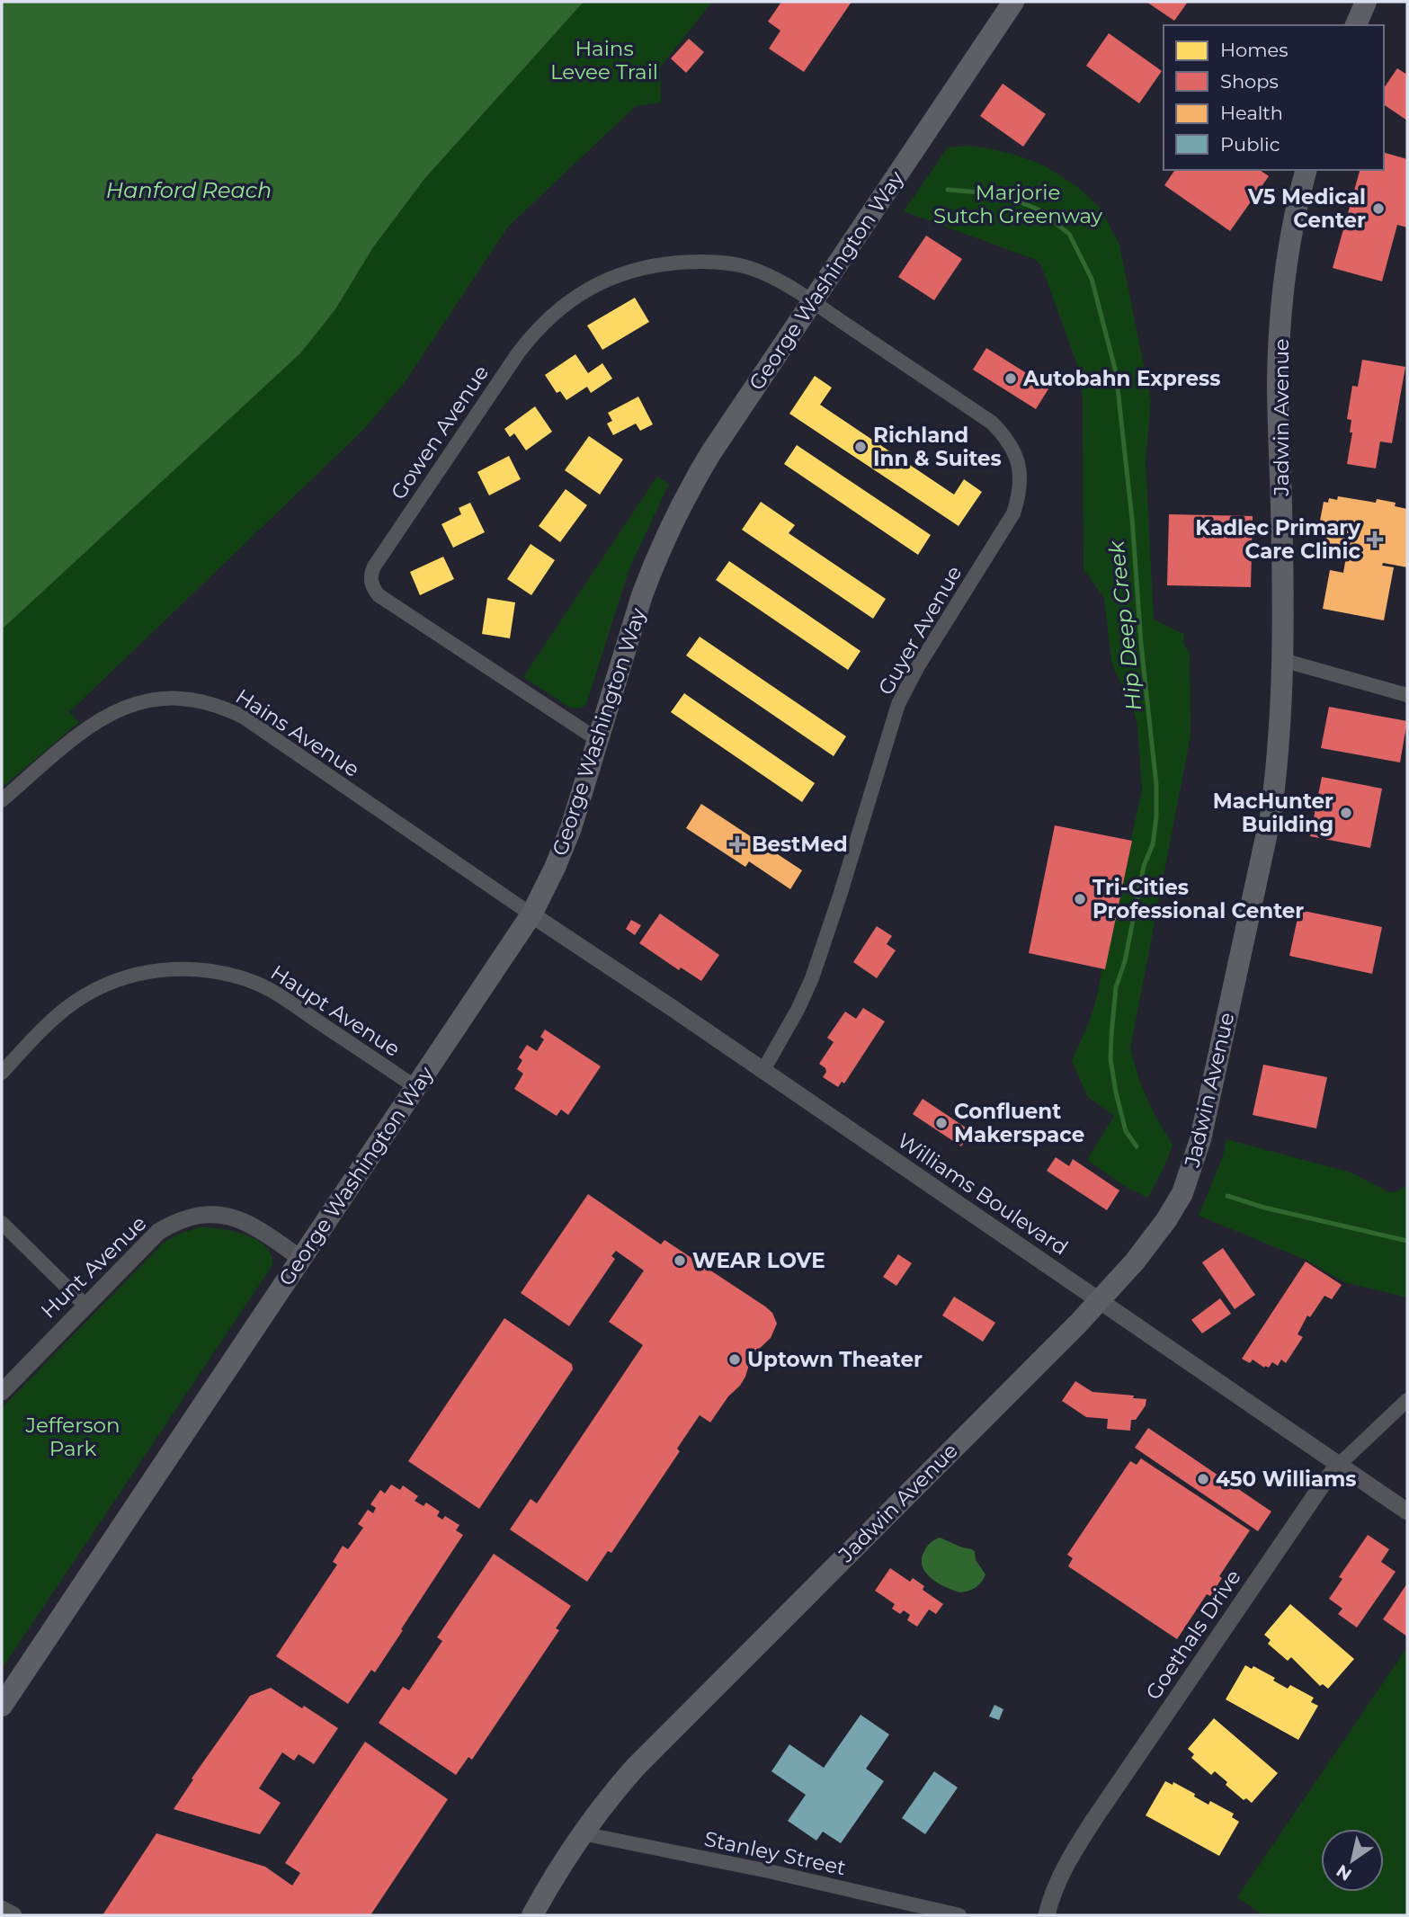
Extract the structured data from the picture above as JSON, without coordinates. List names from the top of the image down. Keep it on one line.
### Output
{"streets":{"main road":["George Washington Way","Jadwin Avenue"],"street":["Gowen Avenue","Guyer Avenue","Hains Avenue","Haupt Avenue","Williams Boulevard","Hunt Avenue","Goethals Drive","Stanley Street"]},"crossings":[["George Washington Way","Gowen Avenue"],["George Washington Way","Guyer Avenue"],["George Washington Way","Hains Avenue"],["George Washington Way","Haupt Avenue"],["George Washington Way","Williams Boulevard"],["George Washington Way","Hunt Avenue"],["Jadwin Avenue","Williams Boulevard"],["Jadwin Avenue","Stanley Street"],["Gowen Avenue","Guyer Avenue"],["Guyer Avenue","Williams Boulevard"],["Hains Avenue","Williams Boulevard"],["Williams Boulevard","Goethals Drive"]],"water":["Hanford Reach","Hip Deep Creek"],"parks":["Hains Levee Trail","Marjorie Sutch Greenway","Jefferson Park"],"places":{"other":["V5 Medical Center","Autobahn Express","Richland Inn & Suites","MacHunter Building","Tri-Cities Professional Center","Confluent Makerspace","WEAR LOVE","Uptown Theater","450 Williams"],"health":["Kadlec Primary Care Clinic","BestMed"]},"legend":["Homes","Shops","Health","Public"],"north":"bottom left"}
